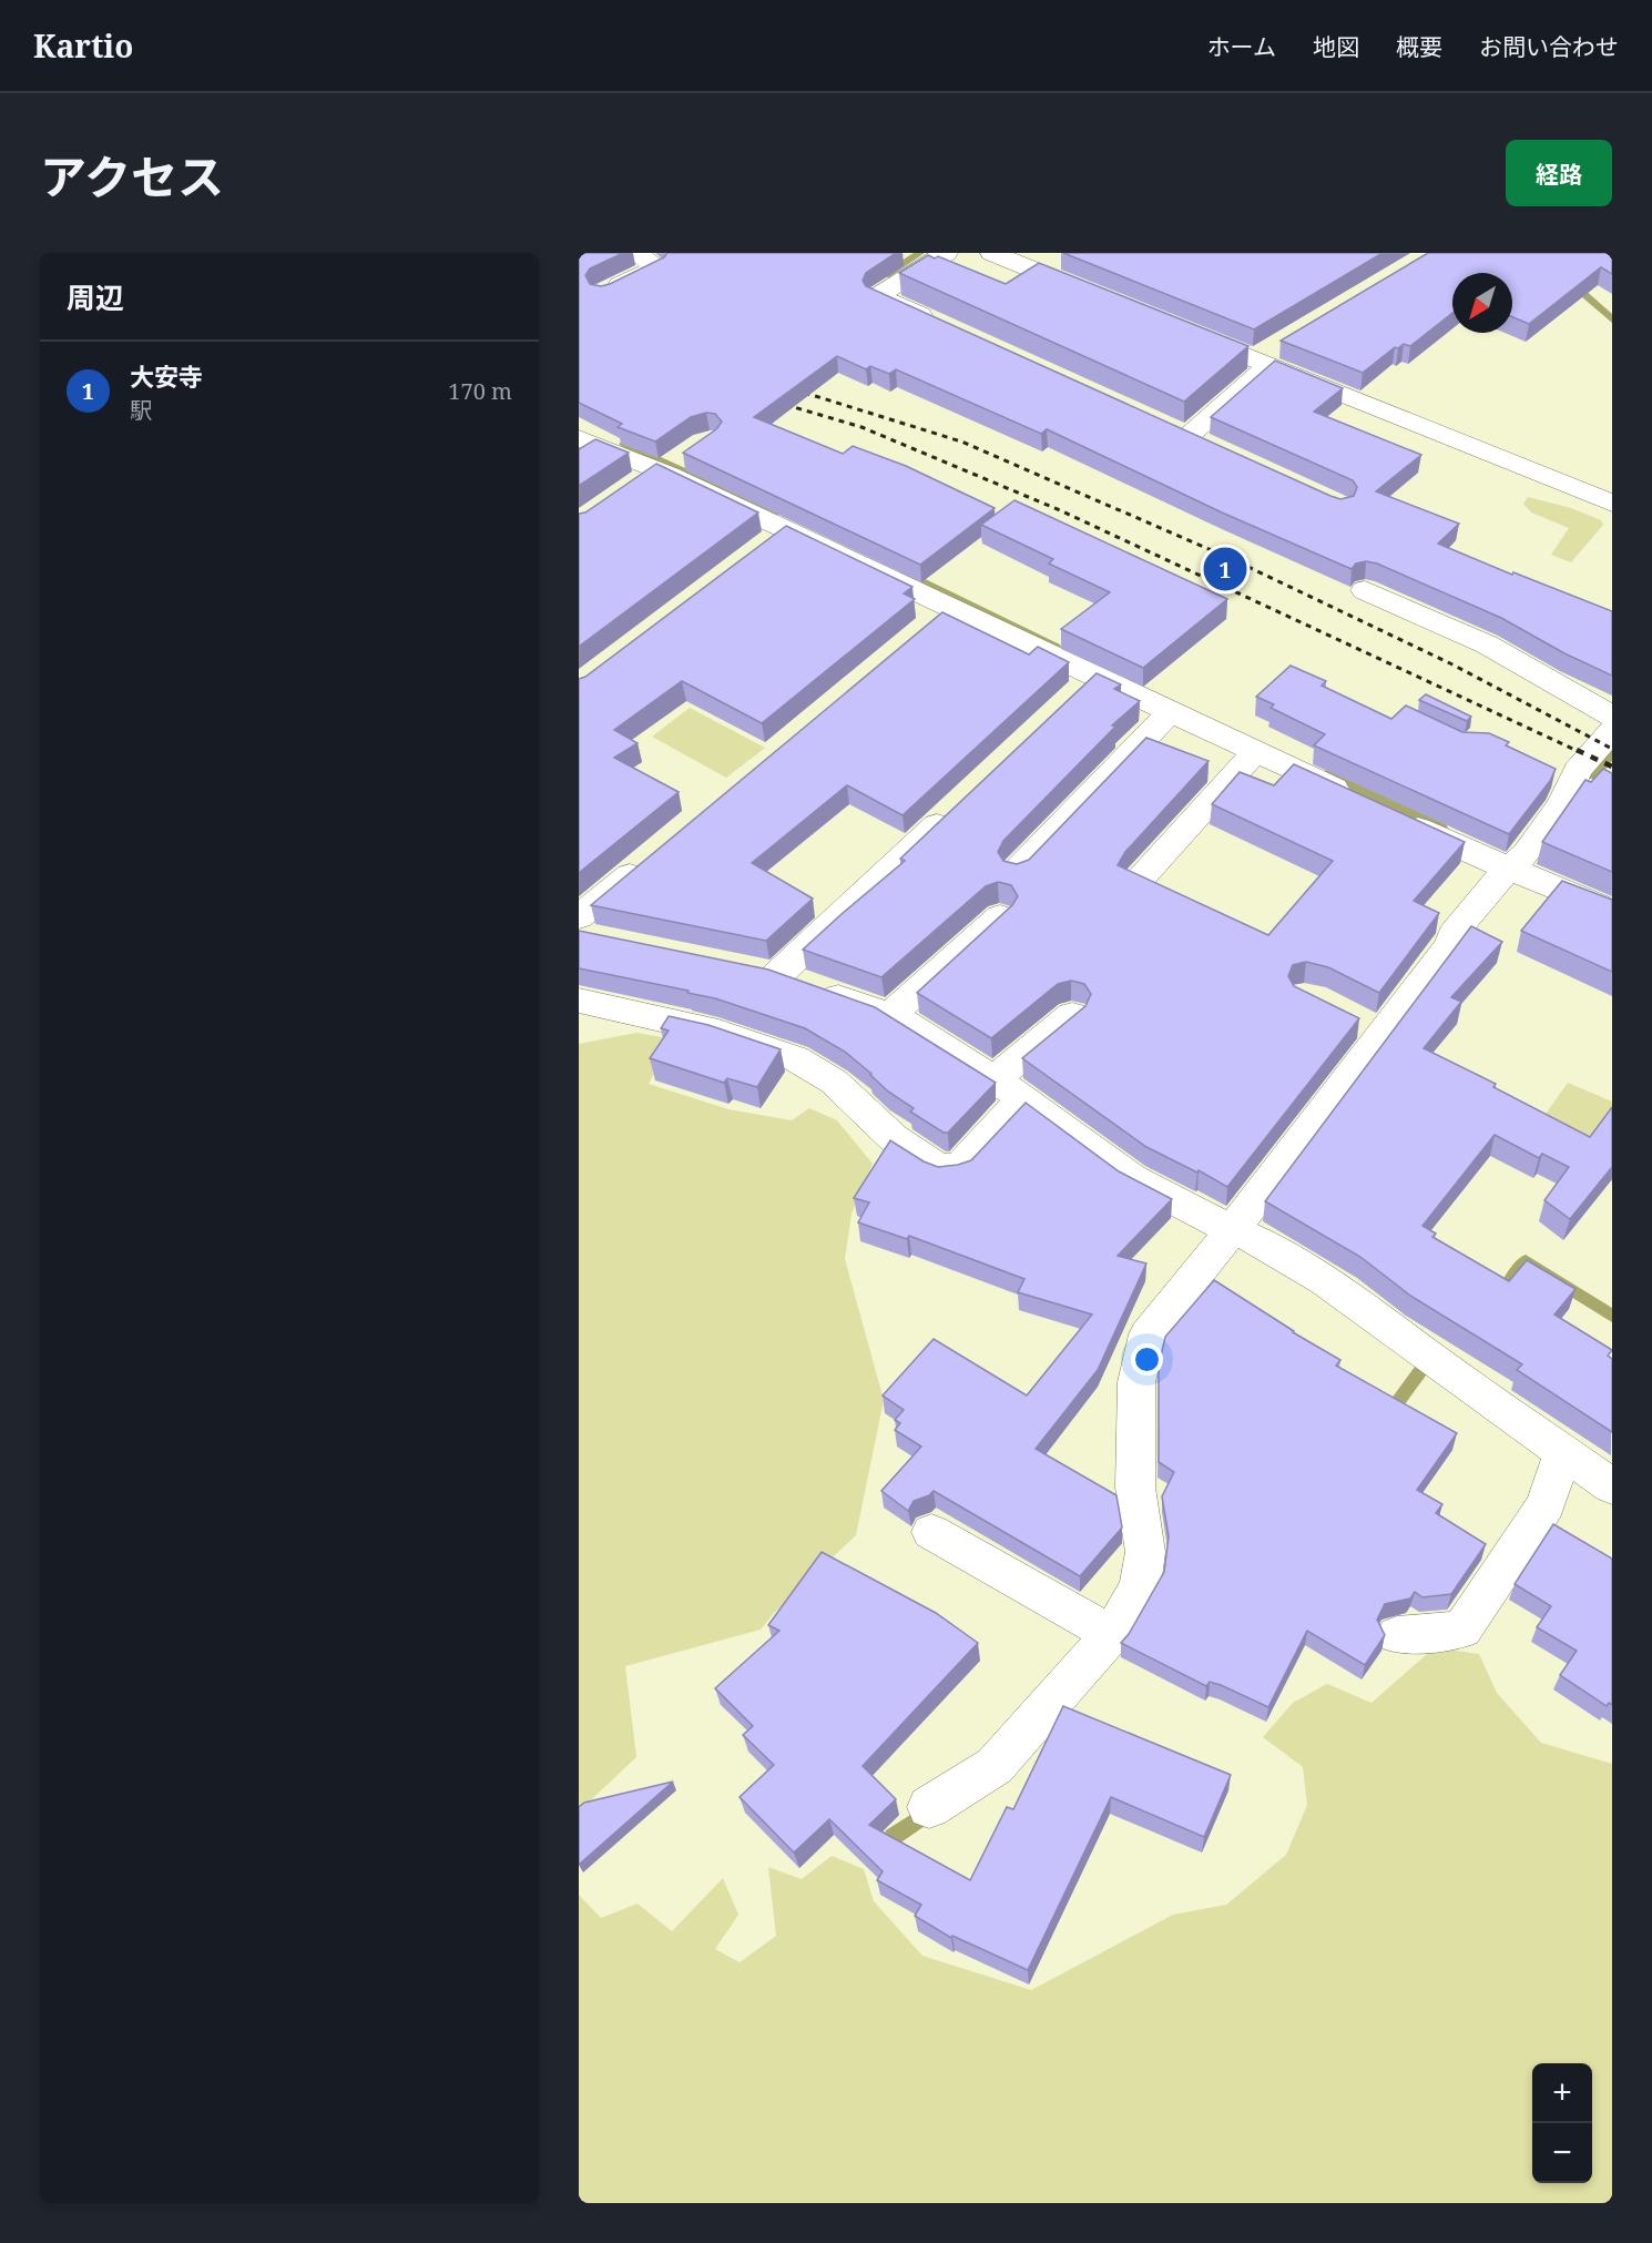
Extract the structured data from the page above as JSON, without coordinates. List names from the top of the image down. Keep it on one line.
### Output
{"north":"bottom left","page":{"header":"Kartio","nav":["ホーム","地図","概要","お問い合わせ"],"title":"アクセス","buttons":"経路","heading":"周辺","list":[{"mark":"1","name":"大安寺","note":"駅","value":"170 m"}],"pins":"1","map_buttons":["+","−"]}}
